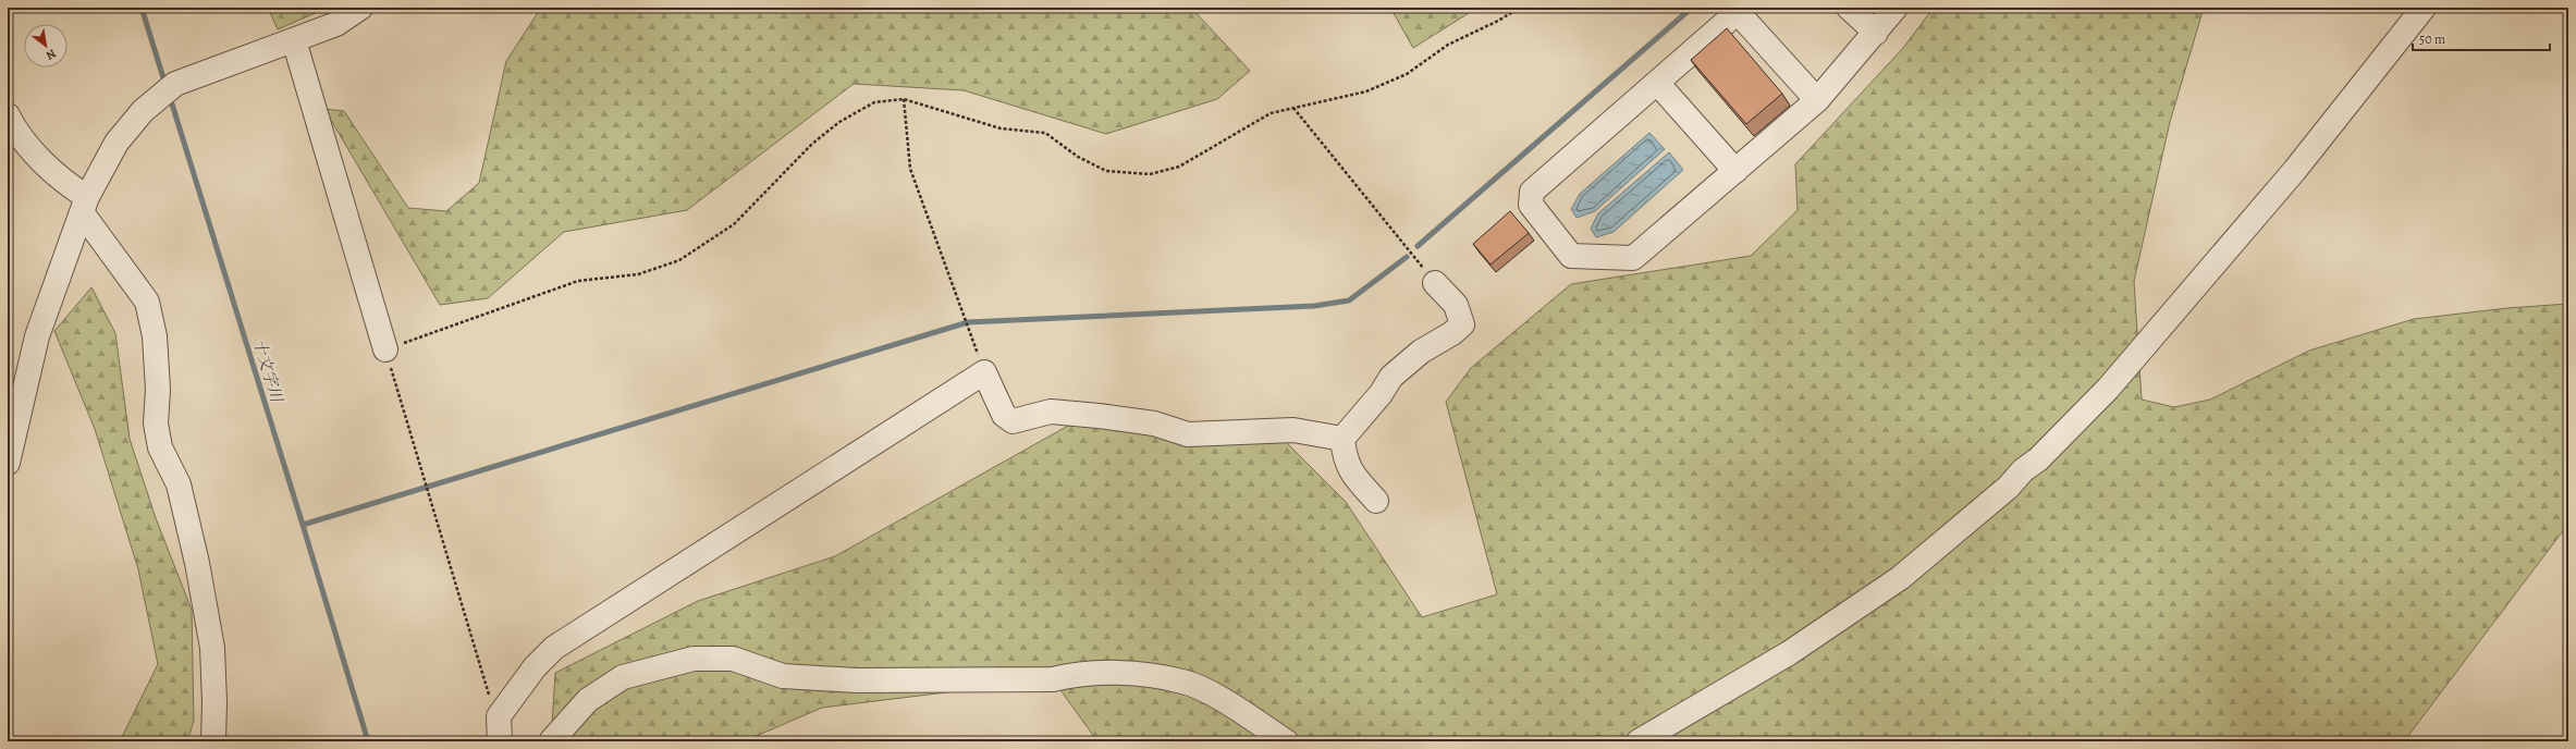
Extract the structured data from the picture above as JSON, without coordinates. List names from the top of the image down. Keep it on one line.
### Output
{"water":["十文字川"],"scale_bar":"50 m","north":"bottom right"}
